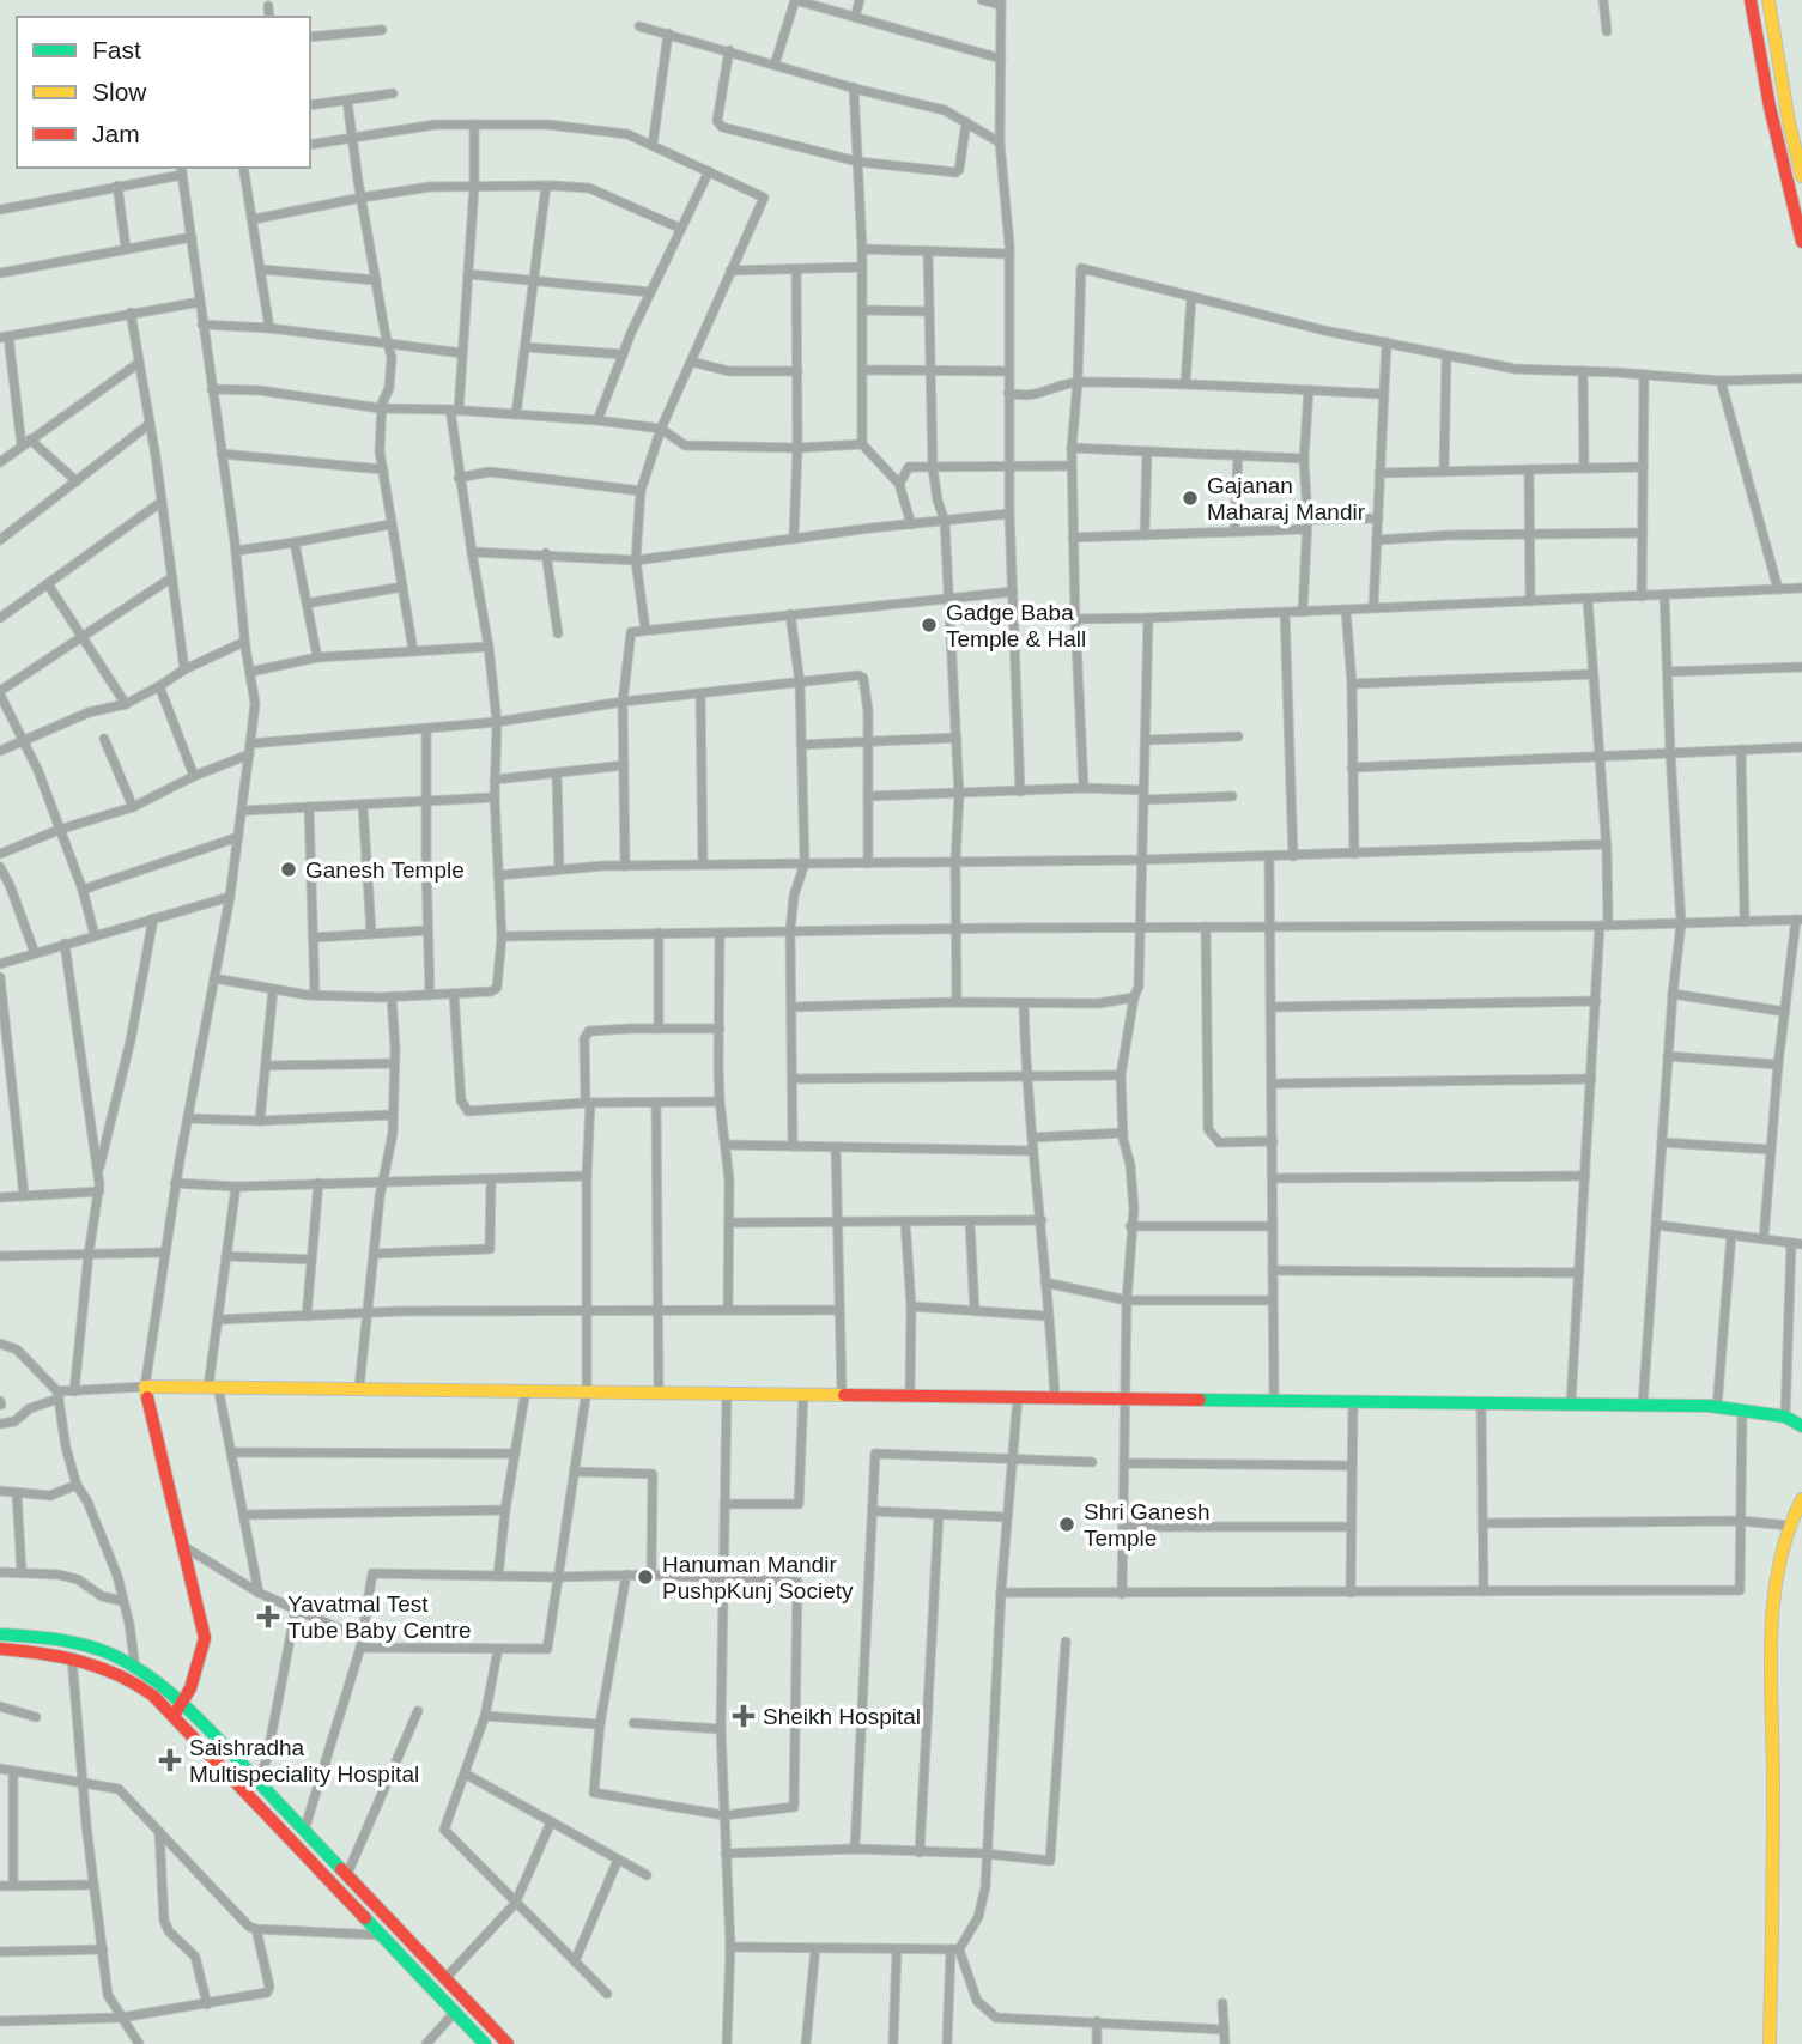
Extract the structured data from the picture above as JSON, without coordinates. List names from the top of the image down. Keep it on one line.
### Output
{"places":{"other":["Gajanan Maharaj Mandir","Gadge Baba Temple & Hall","Ganesh Temple","Shri Ganesh Temple","Hanuman Mandir PushpKunj Society"],"health":["Yavatmal Test Tube Baby Centre","Sheikh Hospital","Saishradha Multispeciality Hospital"]},"legend":["Fast","Slow","Jam"]}
